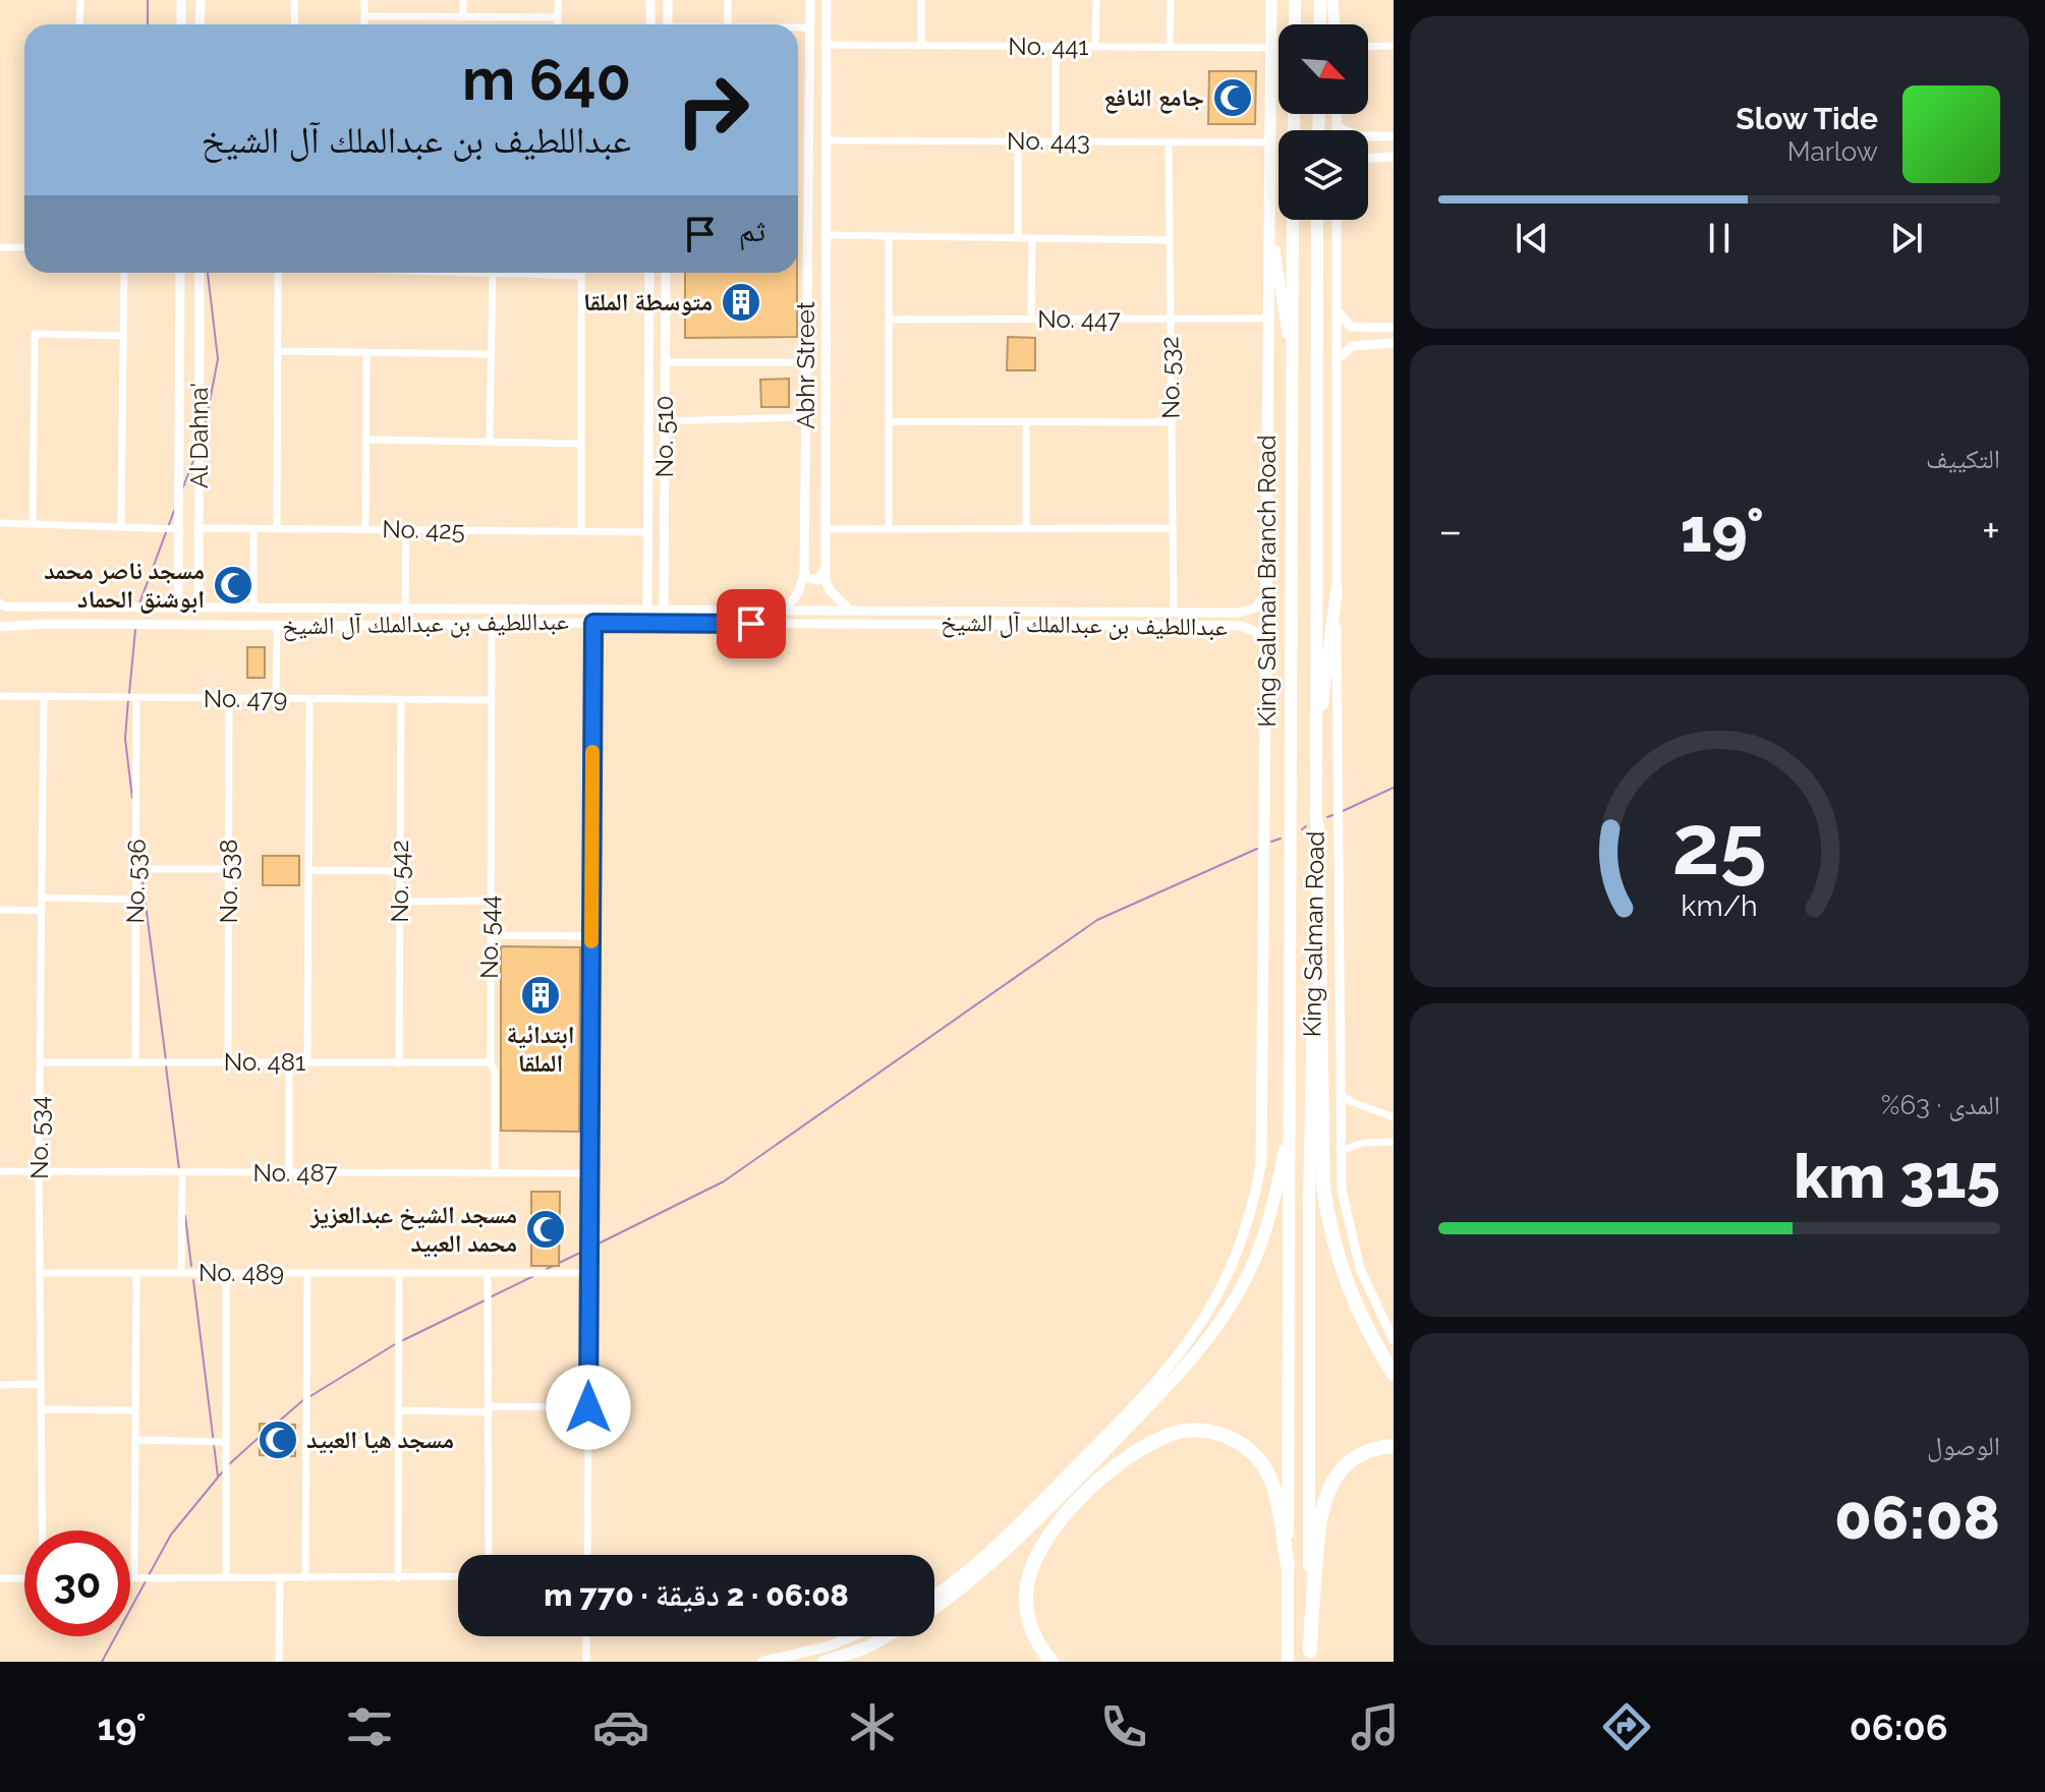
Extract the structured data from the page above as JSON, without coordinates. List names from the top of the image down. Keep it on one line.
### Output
{"streets":{"highway":["King Salman Road"],"main road":["King Salman Branch Road"],"street":["No. 441","No. 443","No. 447","Abhr Street","No. 532","Al Dahna'","No. 510","No. 425","عبداللطيف بن عبدالملك آل الشيخ","No. 479","No. 536","No. 538","No. 542","No. 544","No. 481","No. 534","No. 487","No. 489"]},"crossings":[["No. 441","Abhr Street"],["No. 441","King Salman Branch Road"],["No. 443","Abhr Street"],["No. 443","No. 532"],["No. 443","King Salman Branch Road"],["No. 447","No. 532"],["No. 447","King Salman Branch Road"],["Abhr Street","عبداللطيف بن عبدالملك آل الشيخ"],["No. 532","عبداللطيف بن عبدالملك آل الشيخ"],["Al Dahna'","No. 425"],["Al Dahna'","عبداللطيف بن عبدالملك آل الشيخ"],["No. 510","No. 425"],["No. 510","عبداللطيف بن عبدالملك آل الشيخ"],["عبداللطيف بن عبدالملك آل الشيخ","No. 544"],["No. 479","No. 536"],["No. 479","No. 538"],["No. 479","No. 542"],["No. 479","No. 544"],["No. 479","No. 534"],["No. 536","No. 481"],["No. 538","No. 481"],["No. 542","No. 481"],["No. 544","No. 481"],["No. 544","No. 487"],["No. 481","No. 534"],["No. 534","No. 487"],["No. 534","No. 489"]],"places":{"mosque":["جامع النافع","مسجد ناصر محمد ابوشنق الحماد","مسجد الشيخ عبدالعزيز محمد العبيد","مسجد هيا العبيد"],"building":["متوسطة الملقا","ابتدائية الملقا"]},"north":"bottom right","page":{"turn":["640 m","عبداللطيف بن عبدالملك آل الشيخ"],"song":["Slow Tide","Marlow"],"then":"ثم","tile":["التكييف",["المدى · 63%","315 km"],["الوصول","06:08"]],"heat":["−","19°","+"],"limit":"30","trip":"06:08 · 2 دقيقة · 770 m","tabs":["06:06","19°"],"gauge":["25","km/h"]}}
